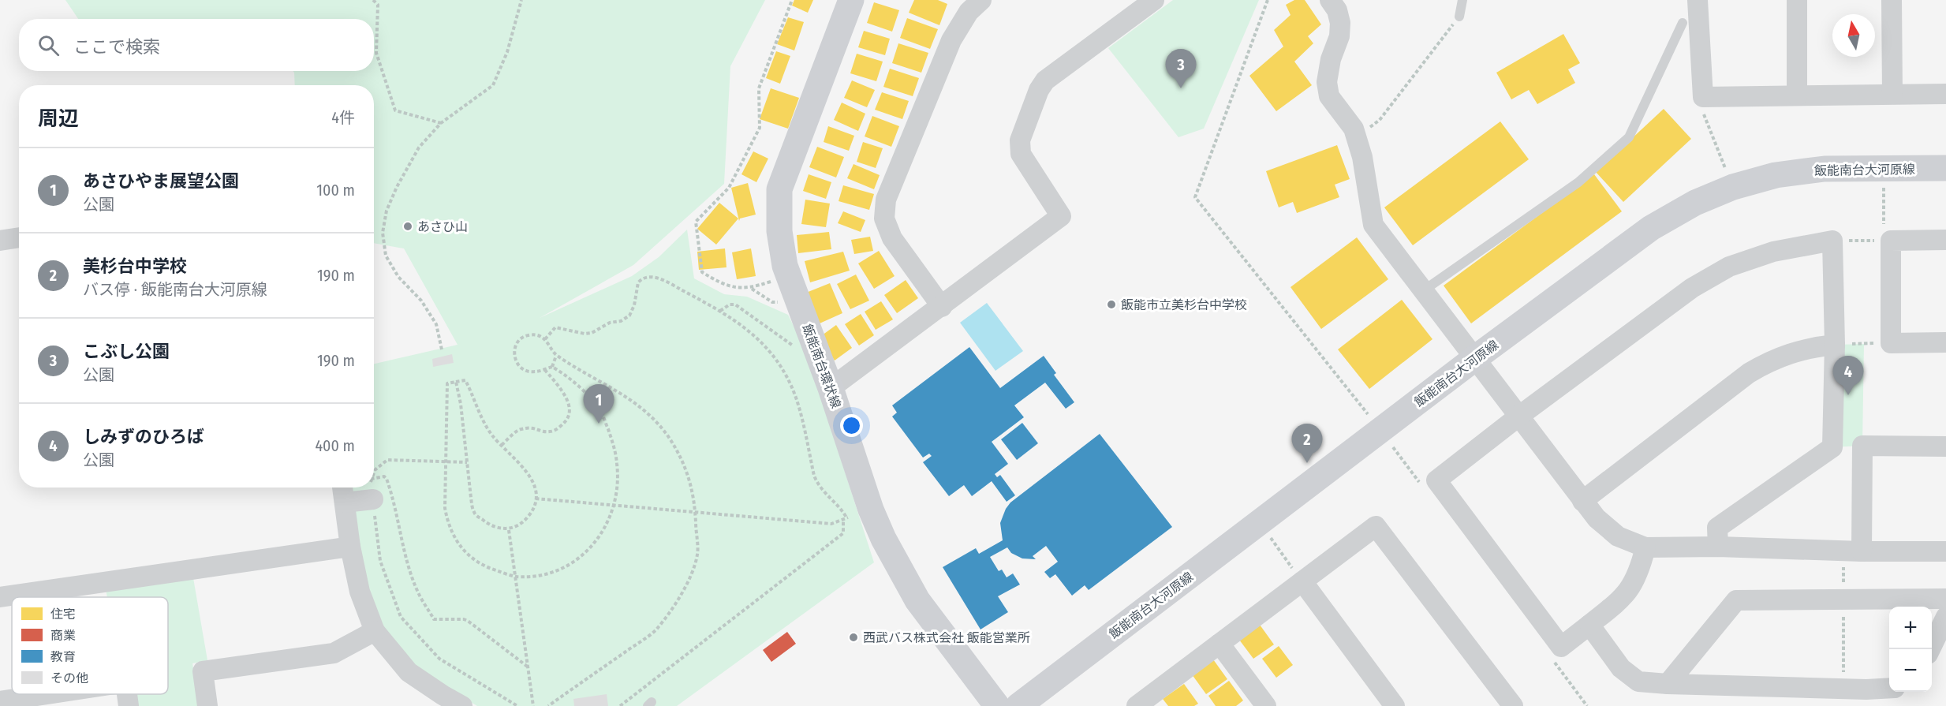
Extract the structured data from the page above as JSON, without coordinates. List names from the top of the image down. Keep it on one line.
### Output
{"streets":{"street":["飯能南台大河原線","飯能南台環状線"]},"places":["あさひ山","飯能市立美杉台中学校","西武バス株式会社 飯能営業所"],"legend":["住宅","商業","教育","その他"],"north":"top","page":{"search":"ここで検索","pins":["3","4","1","2"],"heading":["周辺","4件"],"list":[{"mark":"1","name":"あさひやま展望公園","note":"公園","value":"100 m"},{"mark":"2","name":"美杉台中学校","note":"バス停 · 飯能南台大河原線","value":"190 m"},{"mark":"3","name":"こぶし公園","note":"公園","value":"190 m"},{"mark":"4","name":"しみずのひろば","note":"公園","value":"400 m"}],"map_buttons":["+","−"]}}
